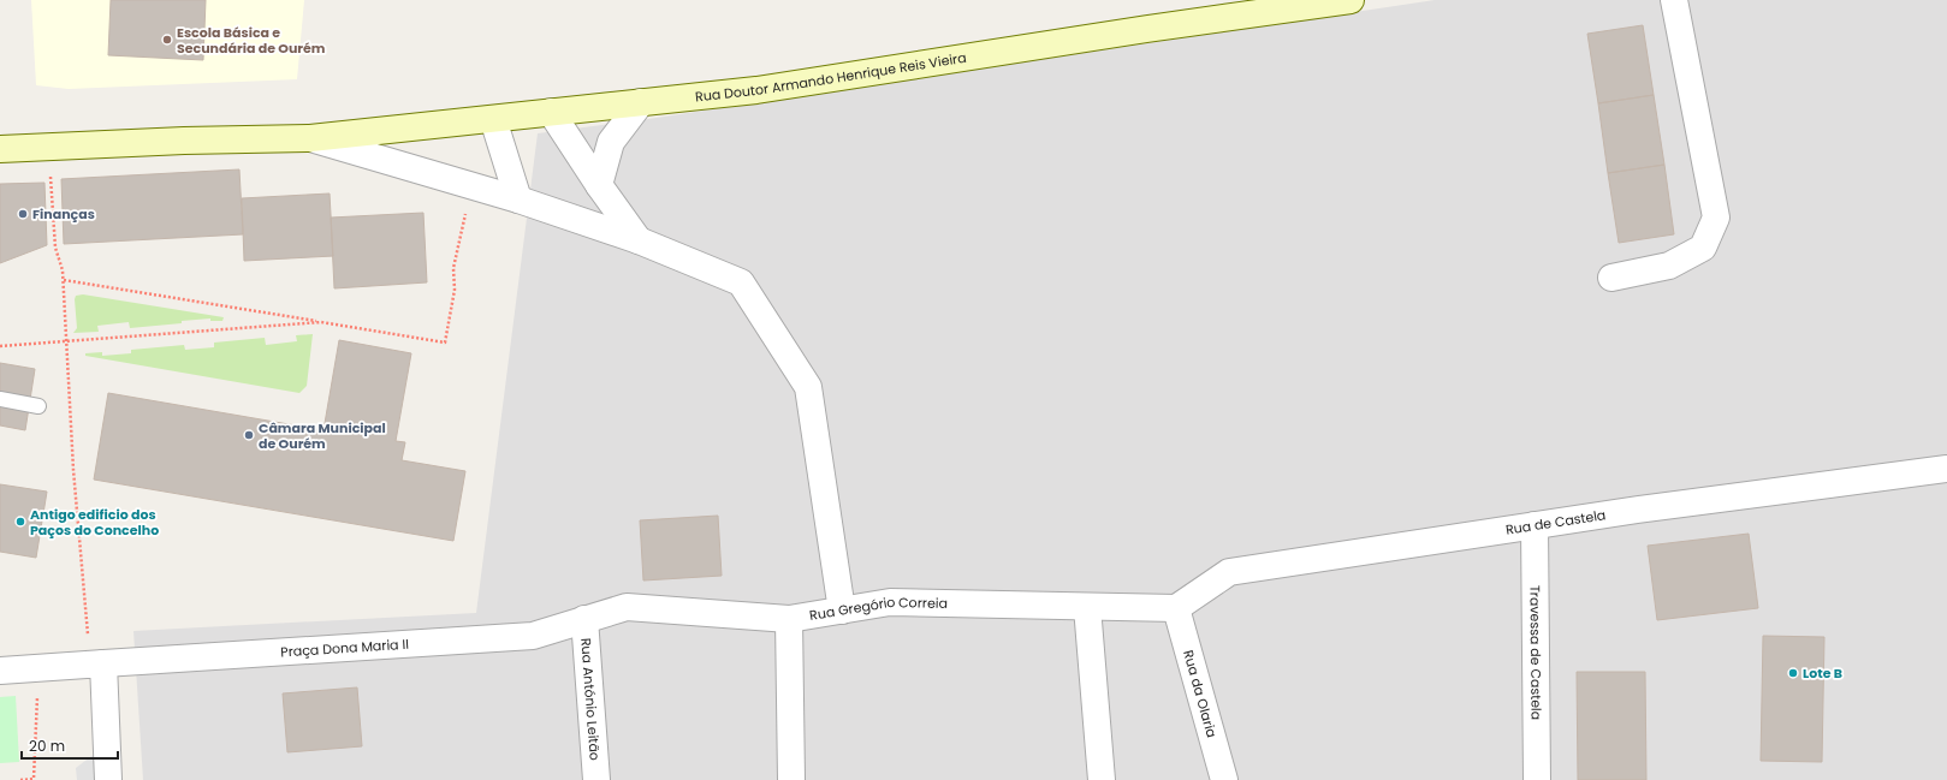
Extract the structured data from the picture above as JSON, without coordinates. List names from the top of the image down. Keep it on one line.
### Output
{"streets":{"street":["Rua Doutor Armando Henrique Reis Vieira","Rua de Castela","Rua Gregório Correia","Praça Dona Maria II","Travessa de Castela","Rua da Olaria","Rua António Leitão"]},"crossings":[["Rua de Castela","Rua Gregório Correia"],["Rua de Castela","Travessa de Castela"],["Rua de Castela","Rua da Olaria"],["Rua Gregório Correia","Praça Dona Maria II"],["Rua Gregório Correia","Rua da Olaria"],["Rua Gregório Correia","Rua António Leitão"],["Praça Dona Maria II","Rua António Leitão"]],"places":["Escola Básica e Secundária de Ourém","Finanças","Câmara Municipal de Ourém","Antigo edificio dos Paços do Concelho","Lote B"],"scale_bar":"20 m"}
